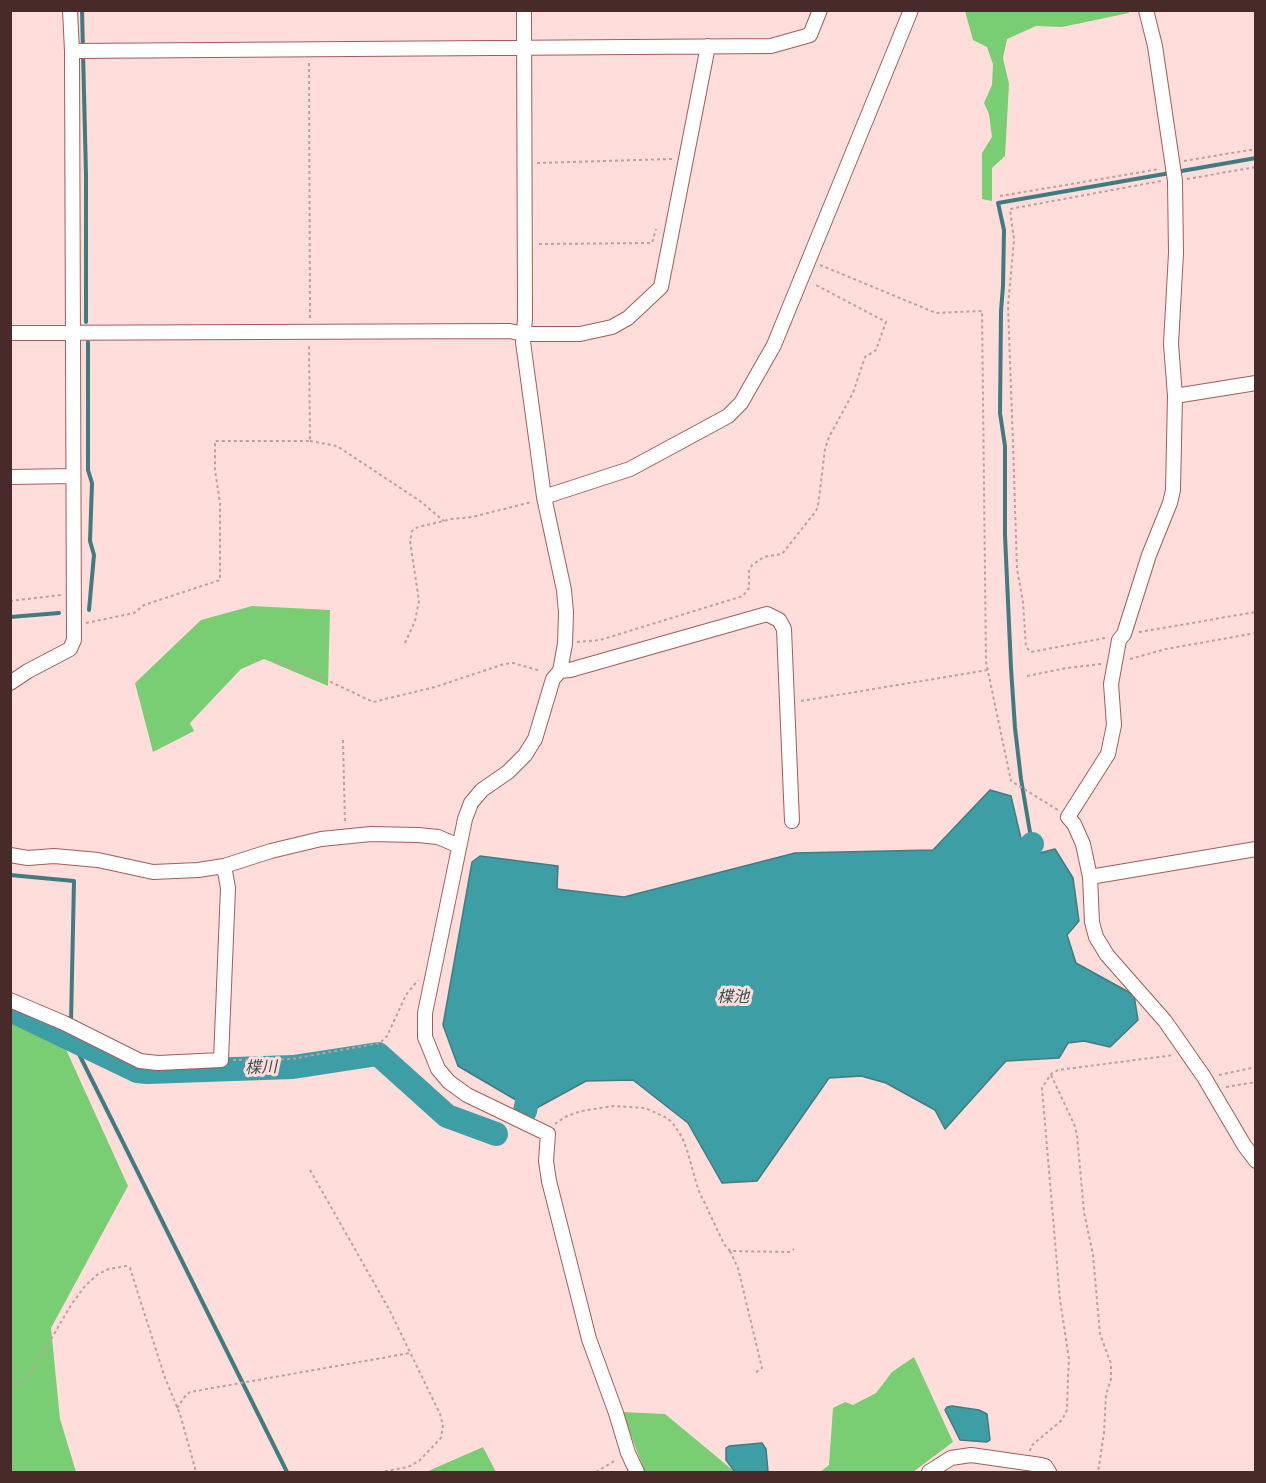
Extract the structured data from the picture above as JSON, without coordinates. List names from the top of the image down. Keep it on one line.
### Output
{"water":["楪池","楪川"]}
